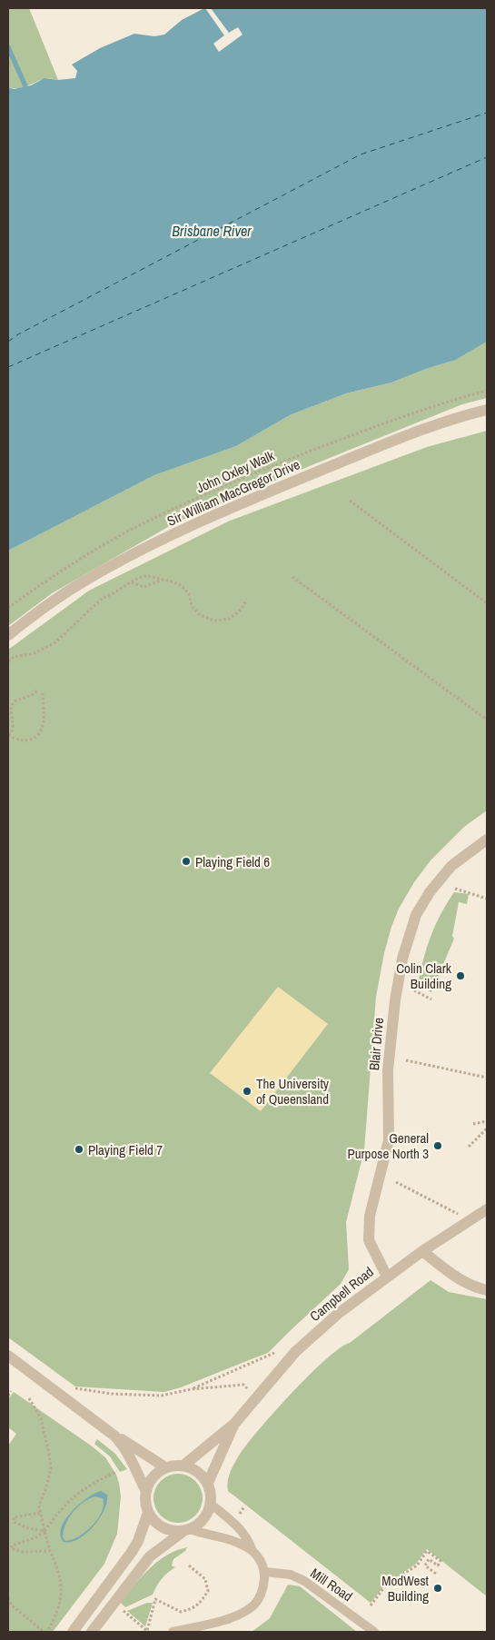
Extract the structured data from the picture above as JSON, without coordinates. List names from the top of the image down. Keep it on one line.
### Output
{"streets":{"street":["Sir William MacGregor Drive","Blair Drive","Campbell Road"],"lane":["Mill Road"],"path":["John Oxley Walk"]},"crossings":[["Blair Drive","Campbell Road"]],"water":["Brisbane River"],"places":["Playing Field 6","Colin Clark Building","The University of Queensland","General Purpose North 3","Playing Field 7","ModWest Building"]}
